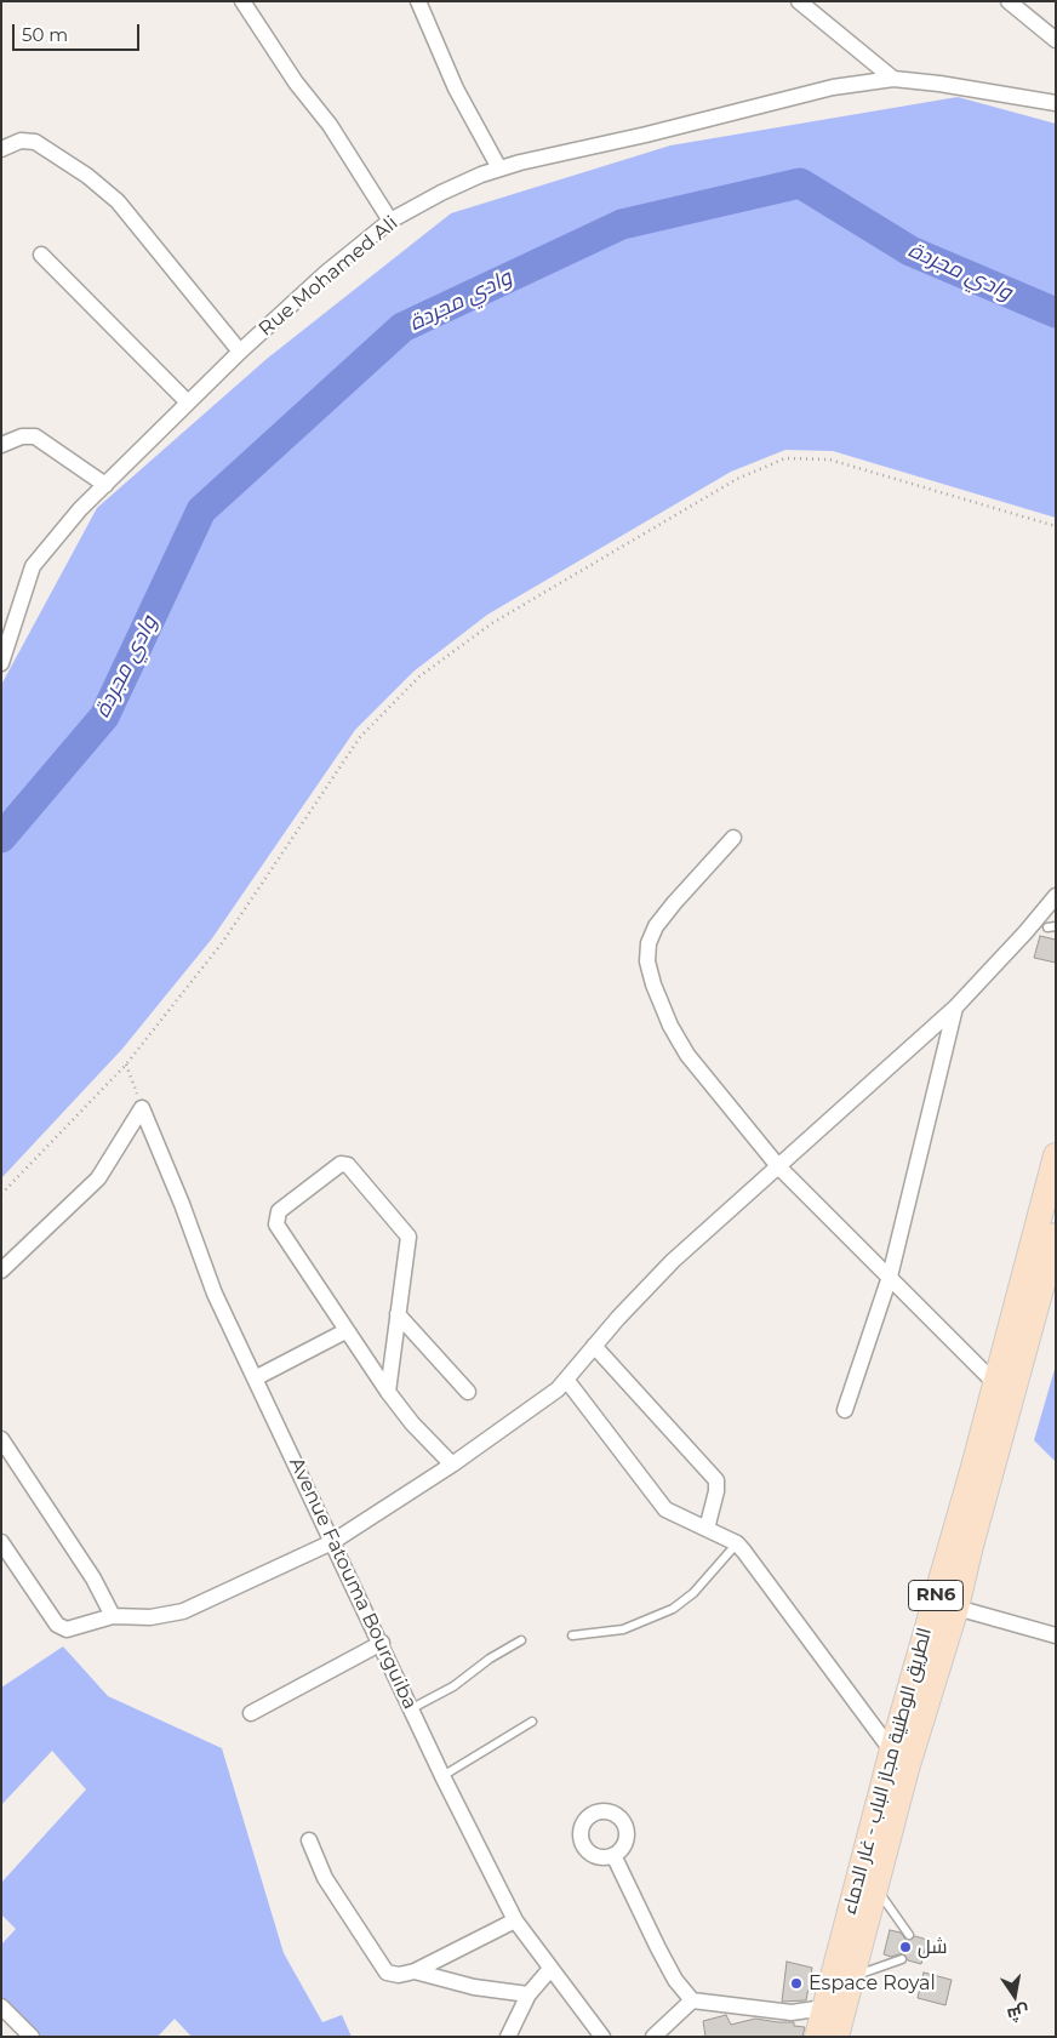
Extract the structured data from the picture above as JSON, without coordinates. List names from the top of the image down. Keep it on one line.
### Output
{"streets":{"main road":["RN6","الطريق الوطنية مجاز الباب - غار الدماء"],"street":["Rue Mohamed Ali","Avenue Fatouma Bourguiba"]},"water":["وادي مجردة"],"places":["شل","Espace Royal"],"scale_bar":"50 m","north":"bottom"}
